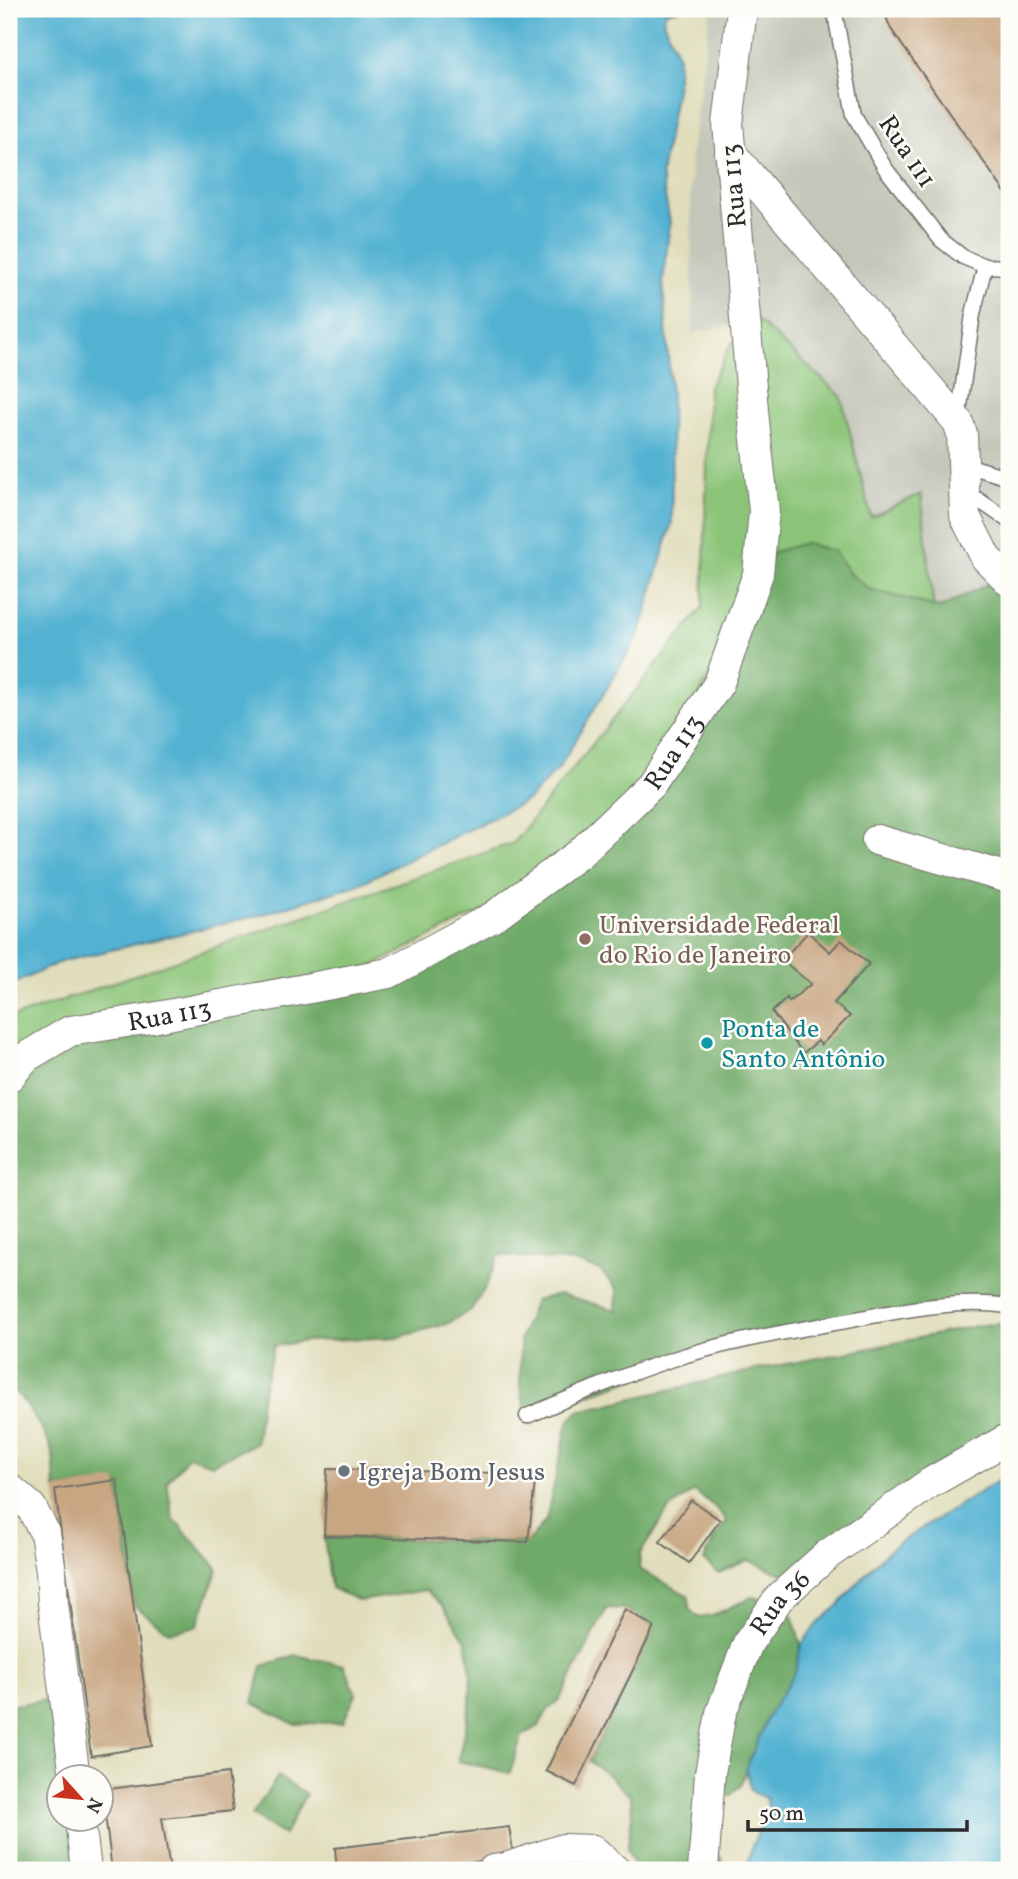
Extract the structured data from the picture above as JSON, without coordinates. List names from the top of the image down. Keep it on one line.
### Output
{"streets":{"street":["Rua 113","Rua 36"],"lane":["Rua 111"]},"places":["Universidade Federal do Rio de Janeiro","Ponta de Santo Antônio","Igreja Bom Jesus"],"scale_bar":"50 m","north":"bottom right"}
